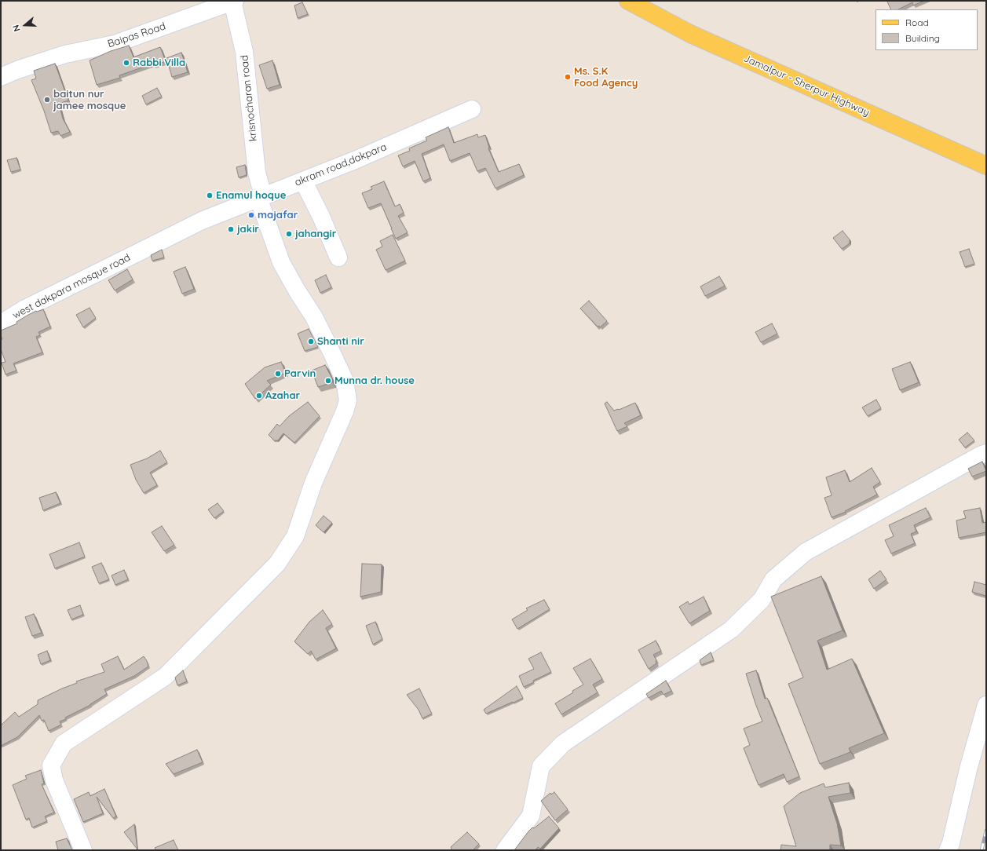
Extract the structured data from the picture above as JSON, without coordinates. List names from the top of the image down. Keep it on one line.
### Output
{"streets":{"main road":["Jamalpur - Sherpur Highway"],"street":["Baipas Road","krisnocharan road","akram road,dakpara","west dakpara mosque road"]},"crossings":[["Baipas Road","krisnocharan road"],["krisnocharan road","akram road,dakpara"],["akram road,dakpara","west dakpara mosque road"]],"places":["Rabbi Villa","Ms. S.K Food Agency","baitun nur jamee mosque","Enamul hoque","majafar","jakir","jahangir","Shanti nir","Parvin","Munna dr. house","Azahar"],"legend":["Road","Building"],"north":"left"}
